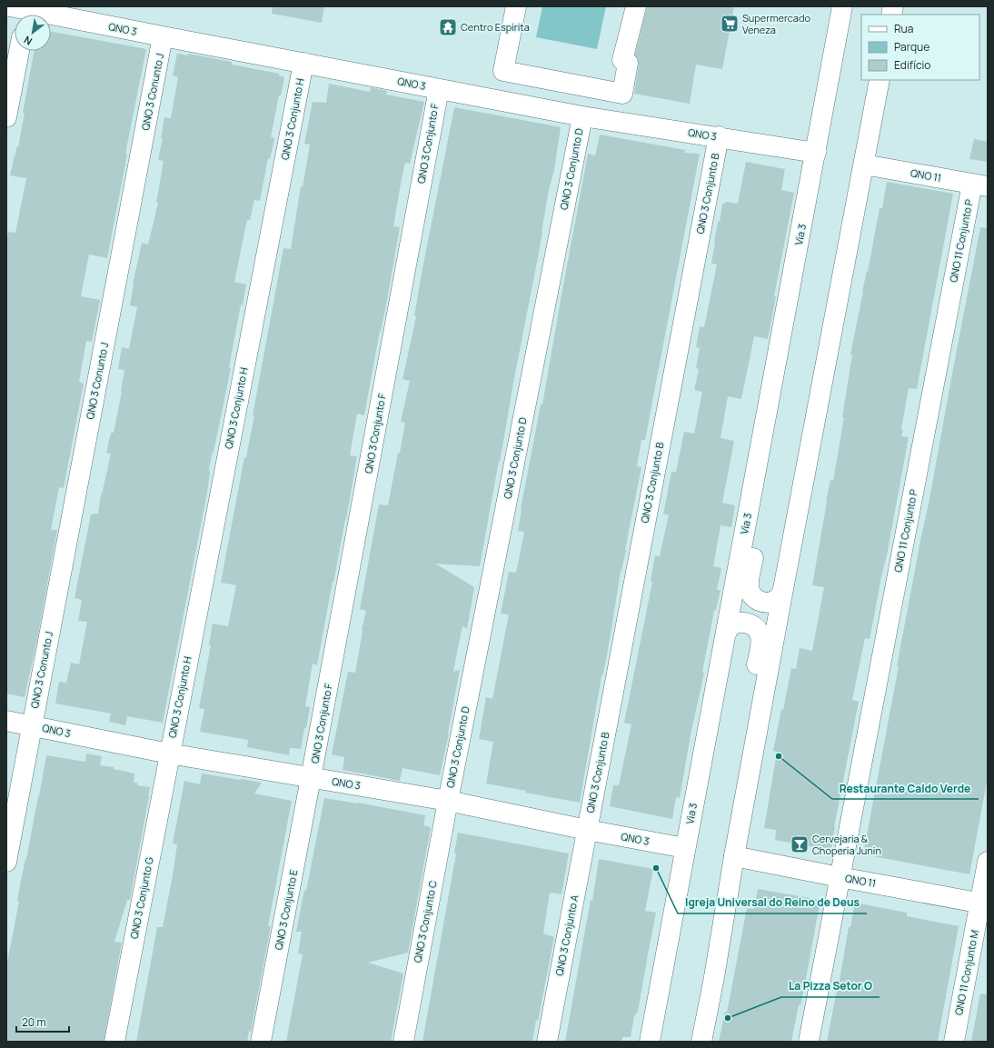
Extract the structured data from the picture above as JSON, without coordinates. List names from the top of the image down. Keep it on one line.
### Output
{"streets":{"street":["QNO 3","QNO 3 Conunto J","QNO 3 Conjunto H","QNO 3 Conjunto F","QNO 3 Conjunto D","QNO 11","QNO 3 Conjunto B","Via 3","QNO 11 Conjunto P","QNO 3 Conjunto G","QNO 3 Conjunto E","QNO 3 Conjunto C","QNO 3 Conjunto A","QNO 11 Conjunto M"]},"crossings":[["QNO 3","QNO 3 Conunto J"],["QNO 3","QNO 3 Conjunto H"],["QNO 3","QNO 3 Conjunto F"],["QNO 3","QNO 3 Conjunto D"],["QNO 3","QNO 3 Conjunto B"],["QNO 3","Via 3"],["QNO 3","QNO 3 Conjunto G"],["QNO 3","QNO 3 Conjunto E"],["QNO 3","QNO 3 Conjunto C"],["QNO 3","QNO 3 Conjunto A"],["QNO 3 Conjunto H","QNO 3 Conjunto G"],["QNO 3 Conjunto F","QNO 3 Conjunto E"],["QNO 3 Conjunto D","QNO 3 Conjunto C"],["QNO 11","QNO 11 Conjunto P"],["QNO 11","QNO 11 Conjunto M"],["QNO 3 Conjunto B","QNO 3 Conjunto A"]],"places":{"supermarket":["Supermercado Veneza"],"temple":["Centro Espirita"],"other":["Restaurante Caldo Verde","Igreja Universal do Reino de Deus","La Pizza Setor O"],"bar":["Cervejaria & Choperia Junin"]},"legend":["Rua","Parque","Edifício"],"scale_bar":"20 m","north":"bottom left"}
